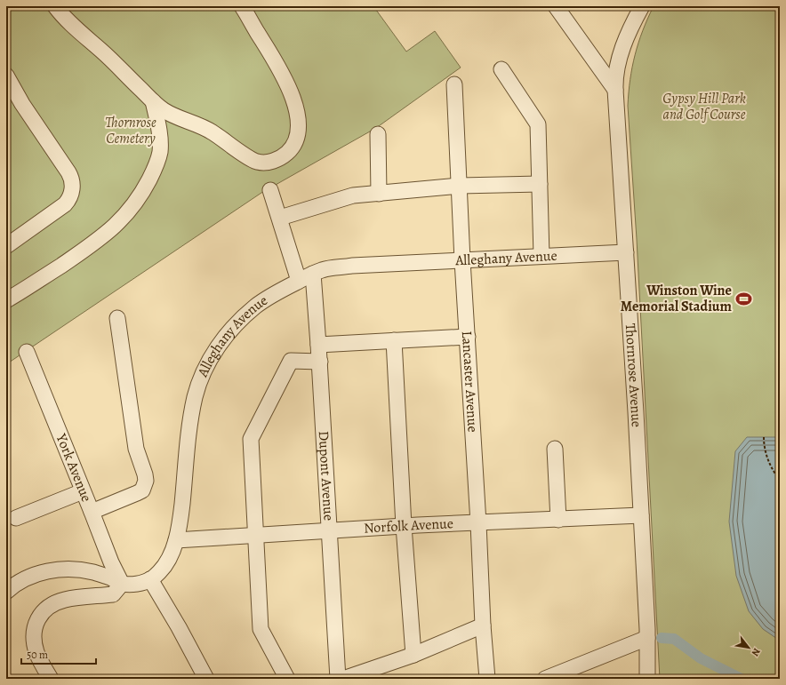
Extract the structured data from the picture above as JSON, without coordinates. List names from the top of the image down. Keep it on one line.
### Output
{"streets":{"street":["Alleghany Avenue","Thornrose Avenue","Lancaster Avenue","York Avenue","Dupont Avenue","Norfolk Avenue"]},"crossings":[["Alleghany Avenue","Thornrose Avenue"],["Alleghany Avenue","Lancaster Avenue"],["Alleghany Avenue","Dupont Avenue"],["Alleghany Avenue","Norfolk Avenue"],["Thornrose Avenue","Norfolk Avenue"],["Lancaster Avenue","Norfolk Avenue"],["Dupont Avenue","Norfolk Avenue"]],"parks":["Gypsy Hill Park and Golf Course","Thornrose Cemetery"],"places":{"sports":["Winston Wine Memorial Stadium"]},"scale_bar":"50 m","north":"bottom right"}
